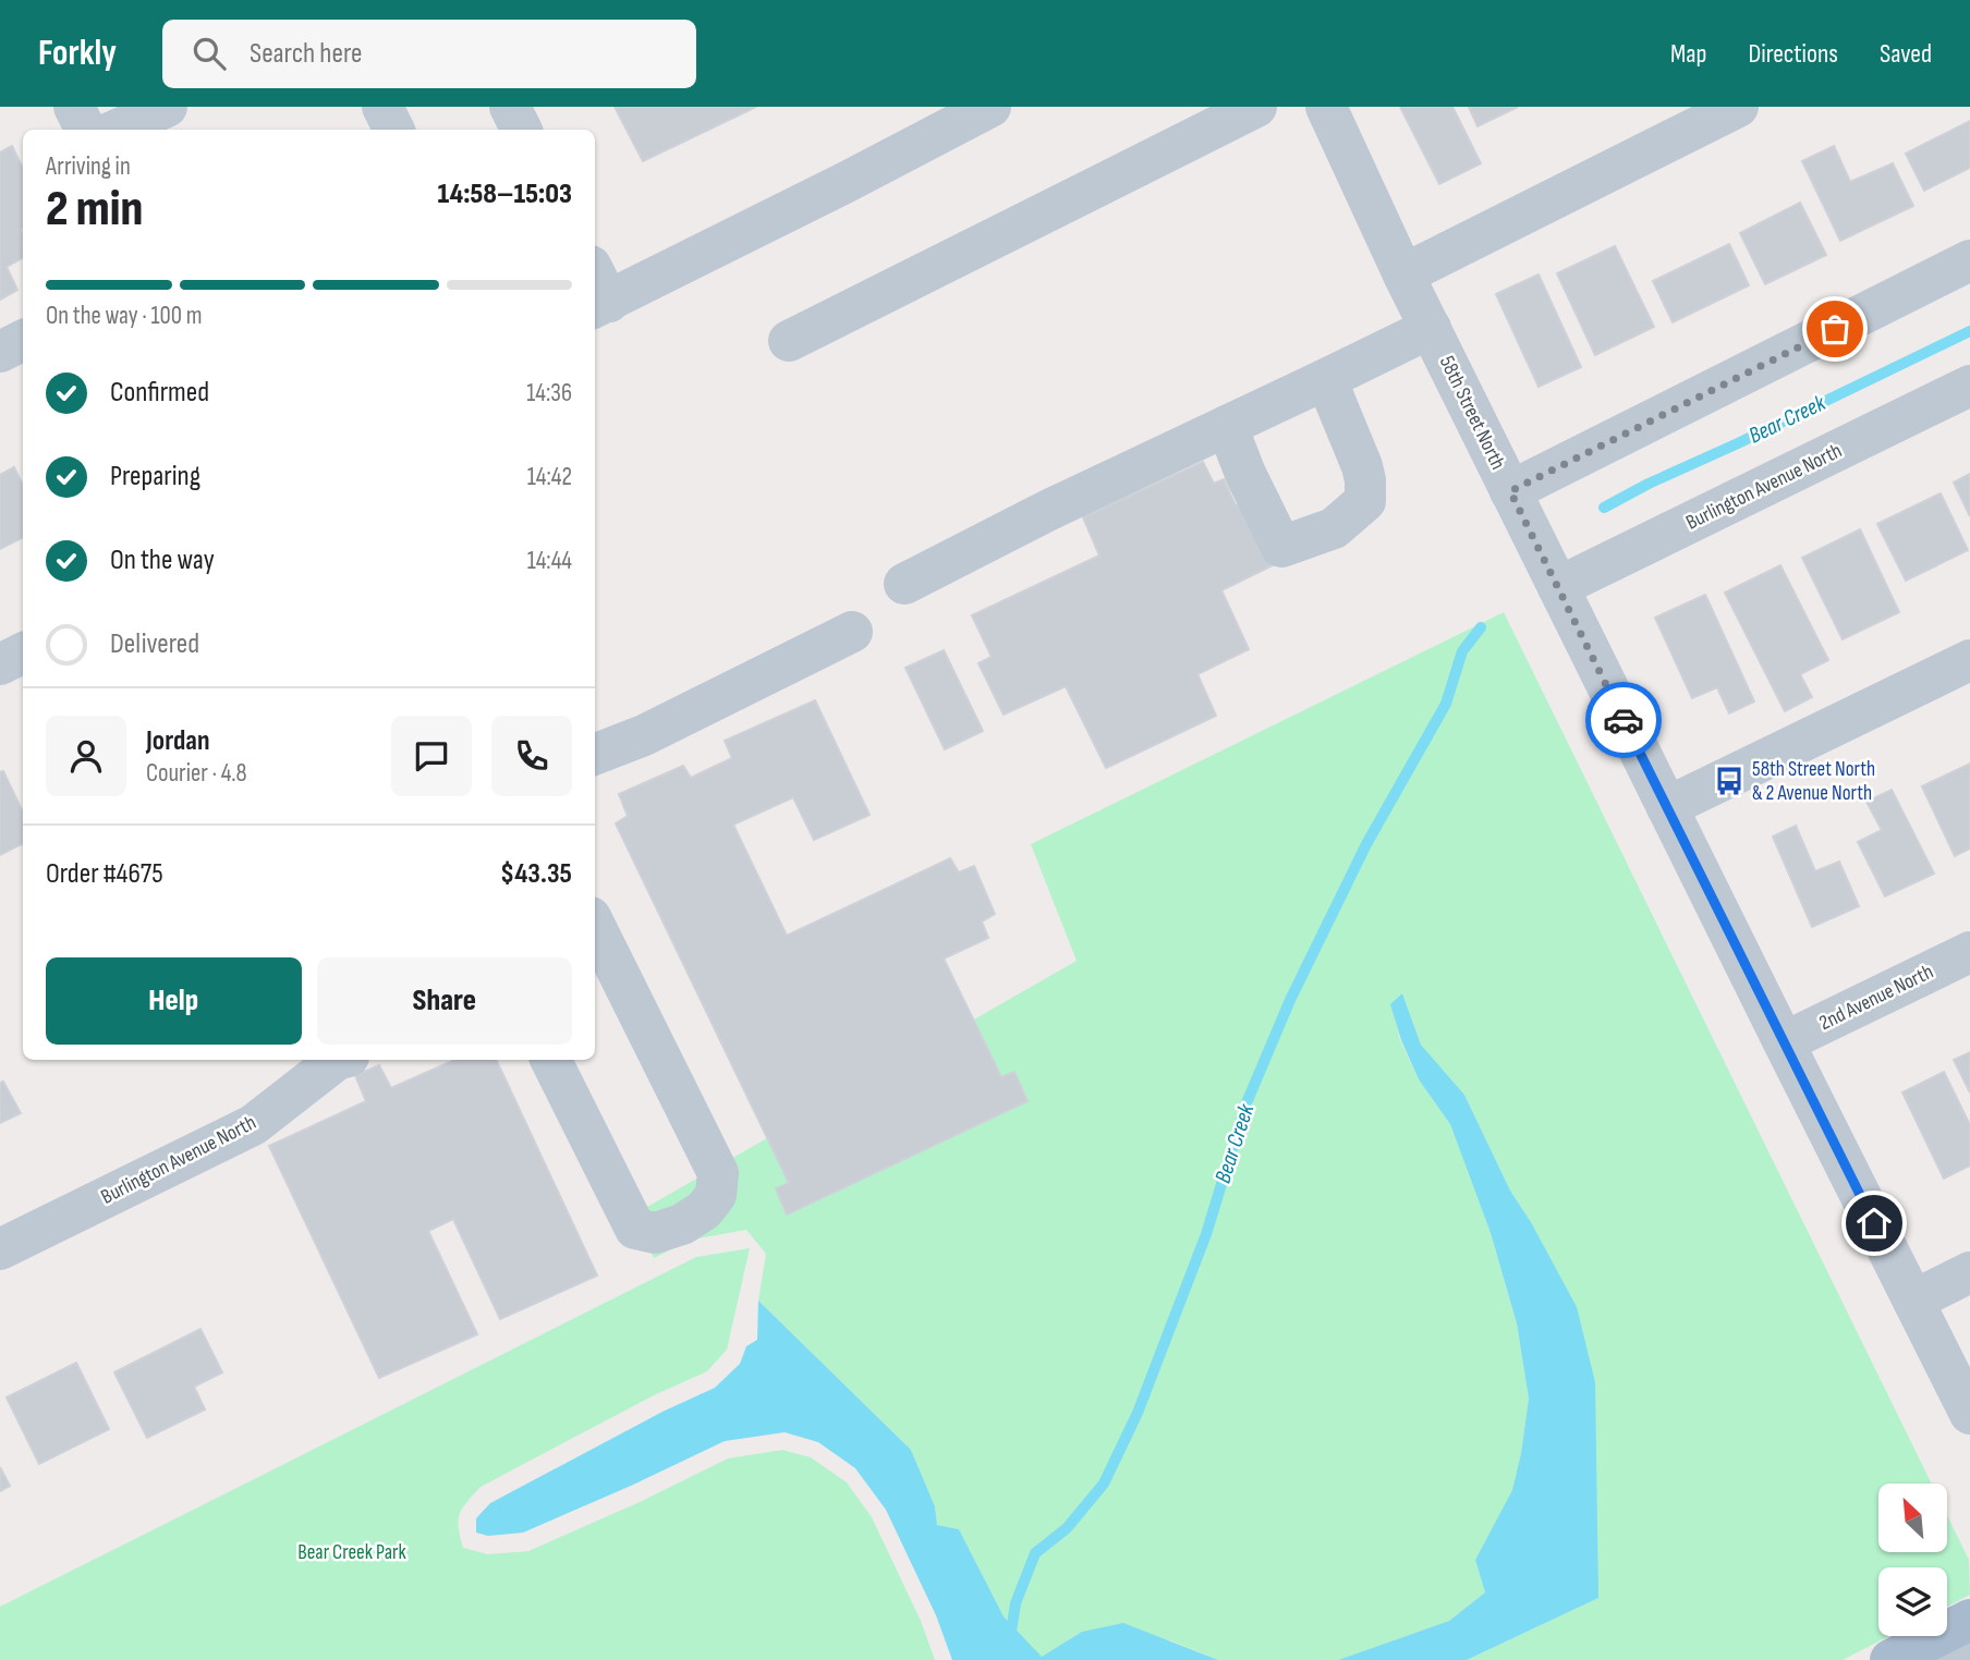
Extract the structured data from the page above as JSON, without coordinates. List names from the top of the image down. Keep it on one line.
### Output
{"streets":{"street":["58th Street North","Burlington Avenue North","2nd Avenue North"]},"crossings":[["58th Street North","Burlington Avenue North"],["58th Street North","2nd Avenue North"]],"water":["Bear Creek"],"parks":["Bear Creek Park"],"places":{"bus stop":["58th Street North & 2 Avenue North"]},"north":"top left","page":{"header":"Forkly","search":"Search here","nav":["Map","Directions","Saved"],"heading":["2 min","Arriving in","14:58–15:03"],"panel":["Jordan","Courier · 4.8","Order #4675","$43.35"],"bar":"On the way · 100 m","list":[["Confirmed","14:36"],["Preparing","14:42"],["On the way","14:44"],"Delivered"],"buttons":["Help","Share"]}}
